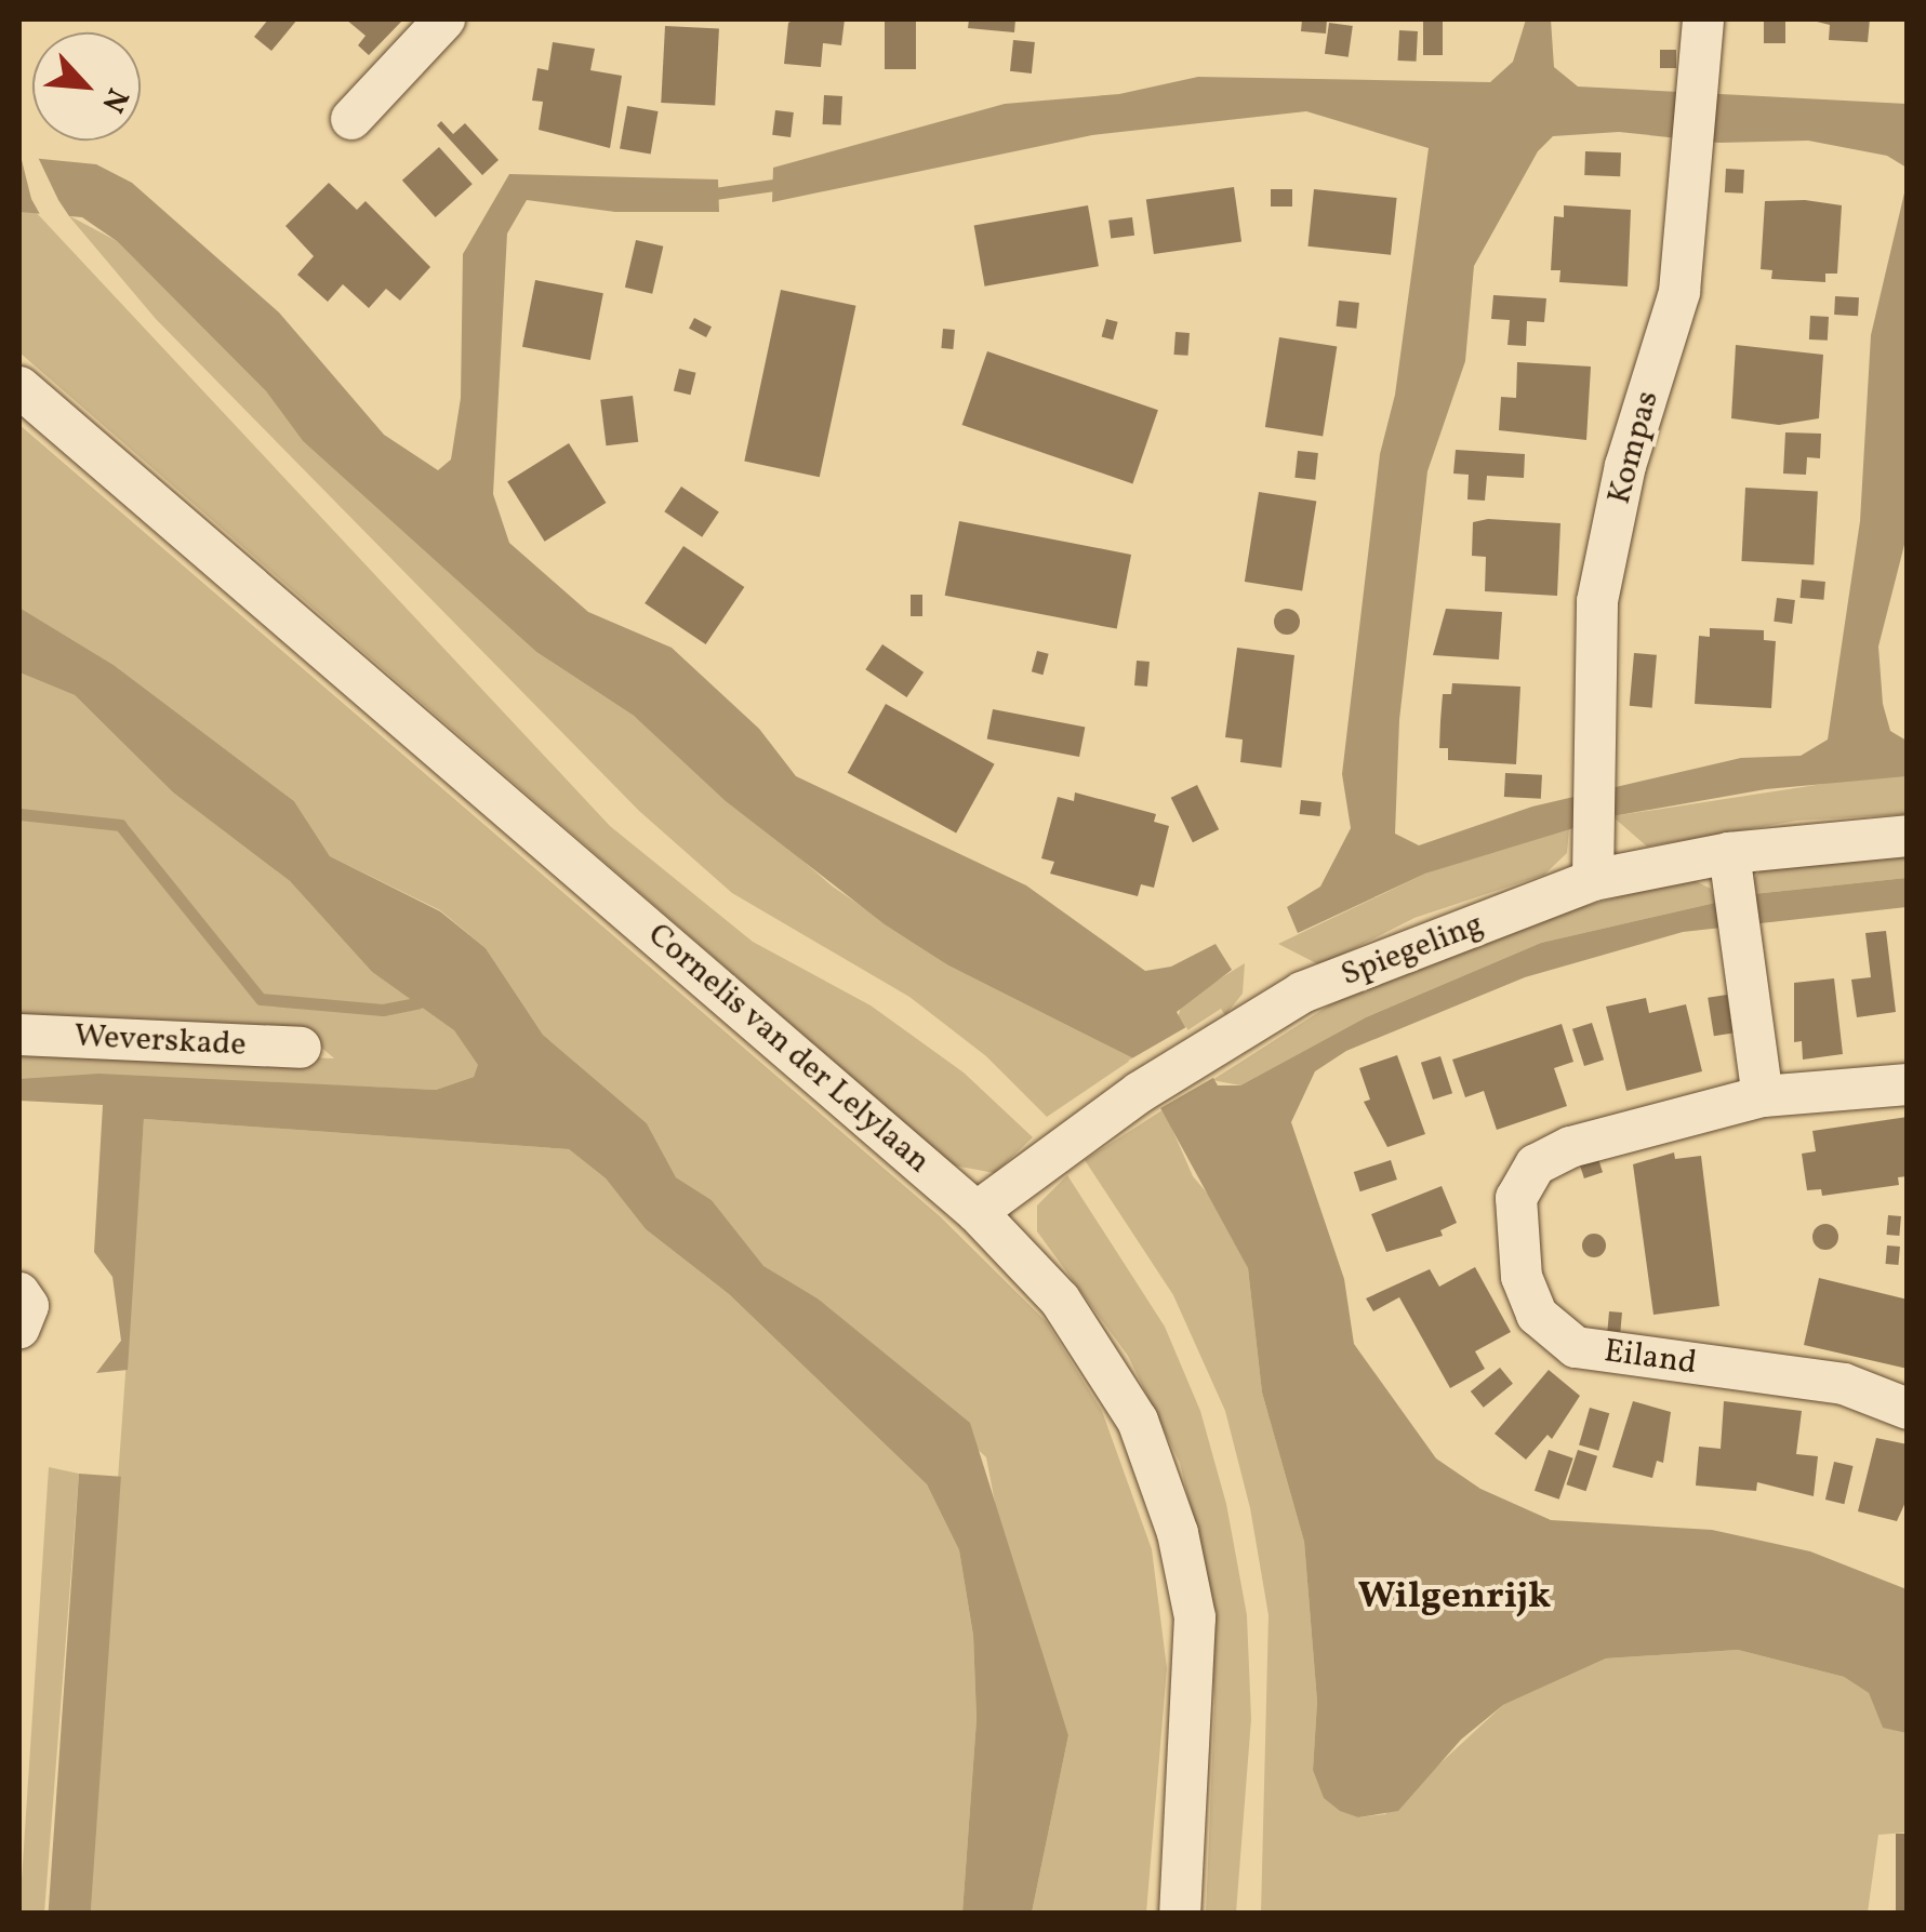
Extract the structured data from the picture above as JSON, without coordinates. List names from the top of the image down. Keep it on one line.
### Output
{"streets":{"street":["Kompas","Spiegeling","Weverskade","Cornelis van der Lelylaan","Eiland"]},"crossings":[["Kompas","Spiegeling"],["Spiegeling","Cornelis van der Lelylaan"]],"districts":["Wilgenrijk"],"north":"bottom right"}
